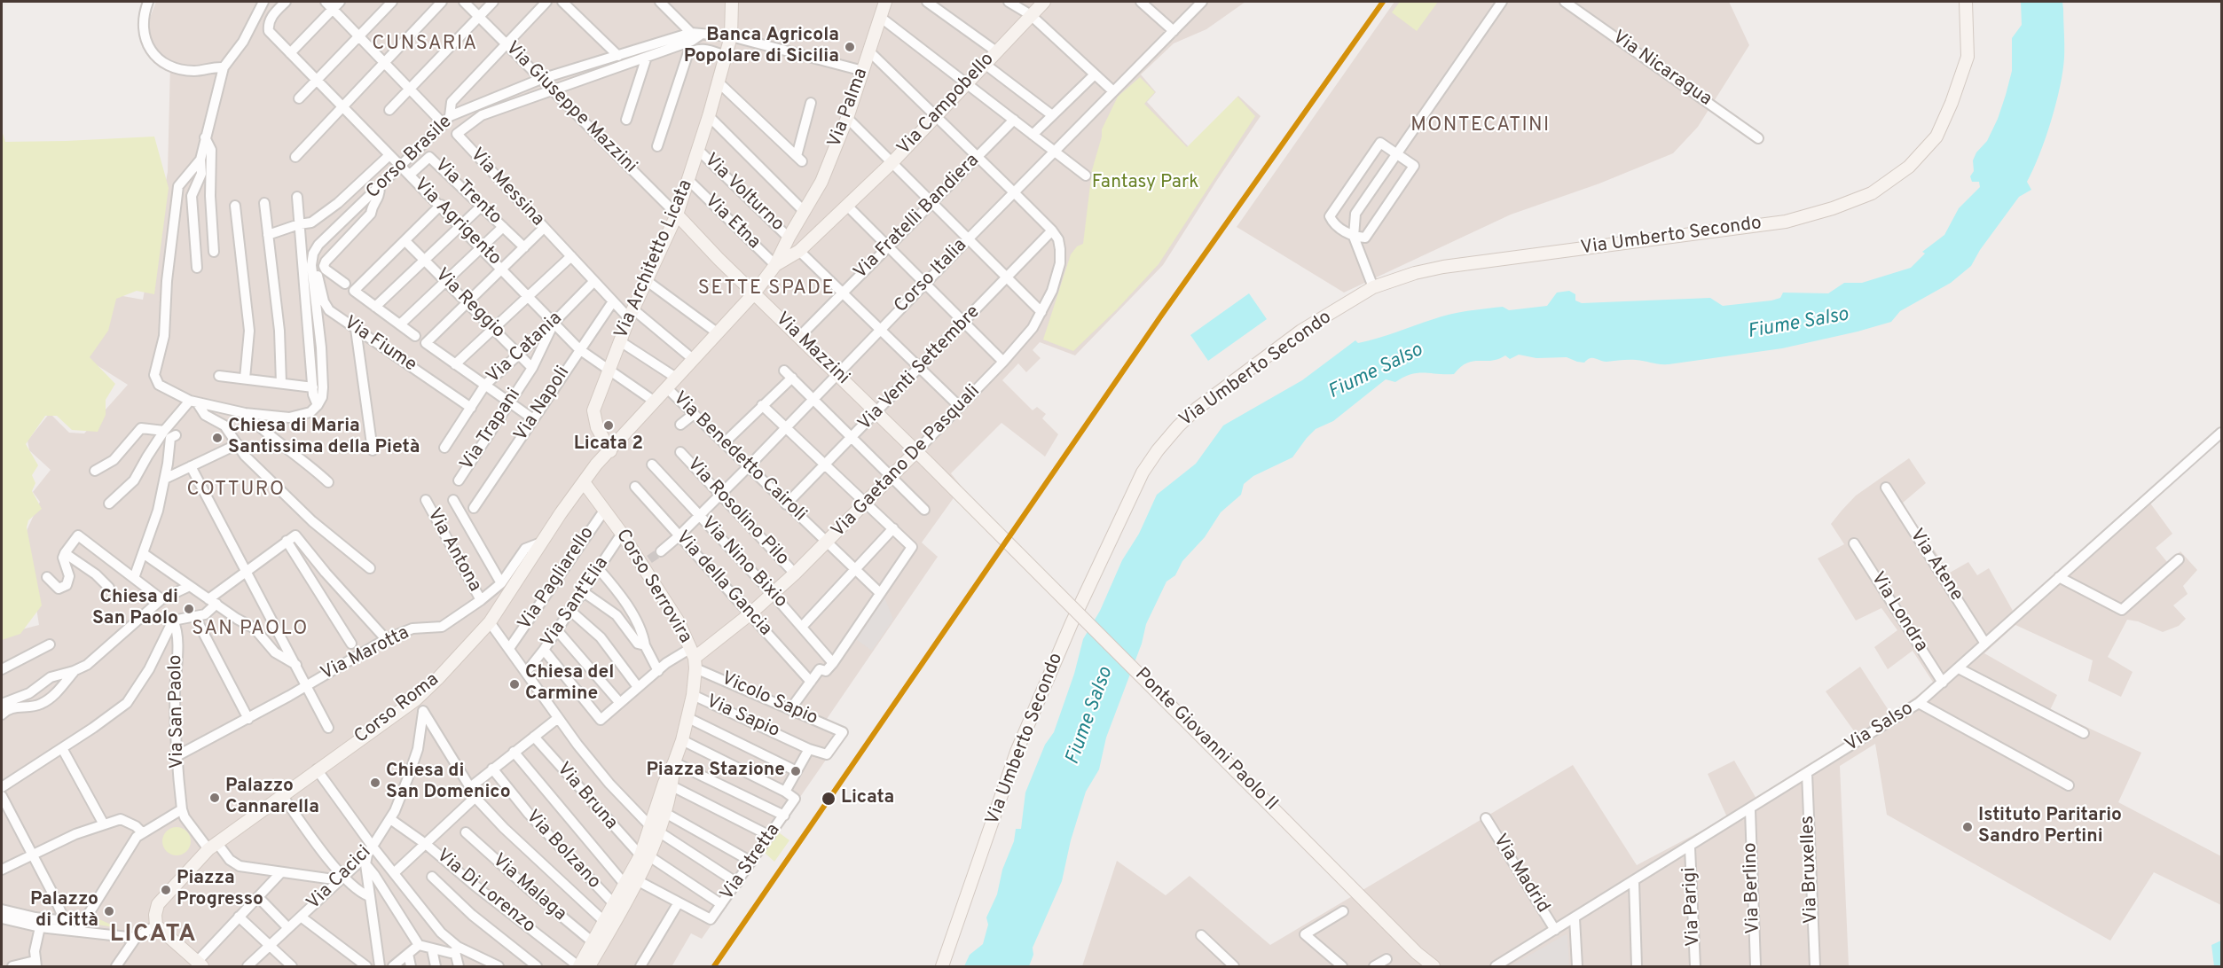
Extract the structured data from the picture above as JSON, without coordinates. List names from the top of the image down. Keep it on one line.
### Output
{"streets":{"main road":["Via Campobello","Via Palma","Via Umberto Secondo","Via Architetto Licata","Via Mazzini","Via Gaetano De Pasquali","Corso Serrovira","Corso Roma","Ponte Giovanni Paolo II"],"street":["Via Nicaragua","Via Giuseppe Mazzini","Corso Brasile","Via Messina","Via Trento","Via Volturno","Via Fratelli Bandiera","Via Agrigento","Via Etna","Corso Italia","Via Reggio","Via Fiume","Via Catania","Via Venti Settembre","Via Napoli","Via Trapani","Via Benedetto Cairoli","Via Rosolino Pilo","Via Antona","Via Nino Bixio","Via Atene","Via Pagliarello","Via della Gancia","Via Sant'Elia","Via Londra","Via Marotta","Vicolo Sapio","Via San Paolo","Via Sapio","Via Salso","Via Bruna","Via Bolzano","Via Stretta","Via Bruxelles","Via Madrid","Via Cacici","Via Malaga","Via Berlino","Via Di Lorenzo","Via Parigi"]},"crossings":[["Via Campobello","Via Palma"],["Via Campobello","Via Etna"],["Via Campobello","Corso Roma"],["Via Giuseppe Mazzini","Corso Brasile"],["Via Giuseppe Mazzini","Via Messina"],["Via Giuseppe Mazzini","Via Architetto Licata"],["Via Giuseppe Mazzini","Via Mazzini"],["Via Palma","Corso Brasile"],["Via Palma","Via Volturno"],["Via Palma","Via Etna"],["Via Palma","Corso Roma"],["Corso Brasile","Via Messina"],["Corso Brasile","Via Agrigento"],["Corso Brasile","Via Architetto Licata"],["Corso Brasile","Via Fiume"],["Via Messina","Via Architetto Licata"],["Via Messina","Via Catania"],["Via Messina","Via Napoli"],["Via Messina","Corso Roma"],["Via Trento","Via Agrigento"],["Via Volturno","Via Architetto Licata"],["Via Fratelli Bandiera","Via Mazzini"],["Via Agrigento","Via Architetto Licata"],["Via Agrigento","Via Catania"],["Via Agrigento","Via Napoli"],["Via Agrigento","Via Trapani"],["Via Agrigento","Corso Roma"],["Via Etna","Via Architetto Licata"],["Via Etna","Corso Roma"],["Via Architetto Licata","Via Mazzini"],["Via Architetto Licata","Corso Roma"],["Corso Italia","Via Mazzini"],["Corso Italia","Via Benedetto Cairoli"],["Corso Italia","Via Rosolino Pilo"],["Corso Italia","Via Nino Bixio"],["Corso Italia","Via della Gancia"],["Via Reggio","Via Catania"],["Via Reggio","Via Trapani"],["Via Fiume","Via Catania"],["Via Catania","Via Trapani"],["Via Mazzini","Via Venti Settembre"],["Via Mazzini","Via Gaetano De Pasquali"],["Via Mazzini","Corso Roma"],["Via Mazzini","Ponte Giovanni Paolo II"],["Via Venti Settembre","Via Benedetto Cairoli"],["Via Venti Settembre","Via Gaetano De Pasquali"],["Via Benedetto Cairoli","Via Gaetano De Pasquali"],["Via Benedetto Cairoli","Corso Roma"],["Via Gaetano De Pasquali","Via Rosolino Pilo"],["Via Gaetano De Pasquali","Via Nino Bixio"],["Via Gaetano De Pasquali","Via della Gancia"],["Via Gaetano De Pasquali","Corso Serrovira"],["Via Gaetano De Pasquali","Vicolo Sapio"],["Via Antona","Via Marotta"],["Via Atene","Via Salso"],["Via Pagliarello","Corso Serrovira"],["Corso Serrovira","Via Sant'Elia"],["Corso Serrovira","Vicolo Sapio"],["Corso Serrovira","Corso Roma"],["Corso Serrovira","Via Sapio"],["Corso Serrovira","Via Bruna"],["Corso Serrovira","Via Bolzano"],["Corso Serrovira","Via Malaga"],["Corso Serrovira","Via Di Lorenzo"],["Via Londra","Via Salso"],["Via Marotta","Corso Roma"],["Via Marotta","Via San Paolo"],["Vicolo Sapio","Via Sapio"],["Via Salso","Via Bruxelles"],["Via Salso","Via Madrid"],["Via Salso","Via Berlino"],["Via Salso","Via Parigi"],["Via Bruna","Via Stretta"],["Via Cacici","Via Di Lorenzo"]],"districts":["CUNSARIA","MONTECATINI","SETTE SPADE","COTTURO","SAN PAOLO","LICATA"],"water":["Fiume Salso"],"parks":["Fantasy Park"],"places":["Banca Agricola Popolare di Sicilia","Licata 2","Chiesa di Maria Santissima della Pietà","Chiesa di San Paolo","Chiesa del Carmine","Piazza Stazione","Chiesa di San Domenico","Palazzo Cannarella","Licata","Istituto Paritario Sandro Pertini","Piazza Progresso","Palazzo di Città"]}
